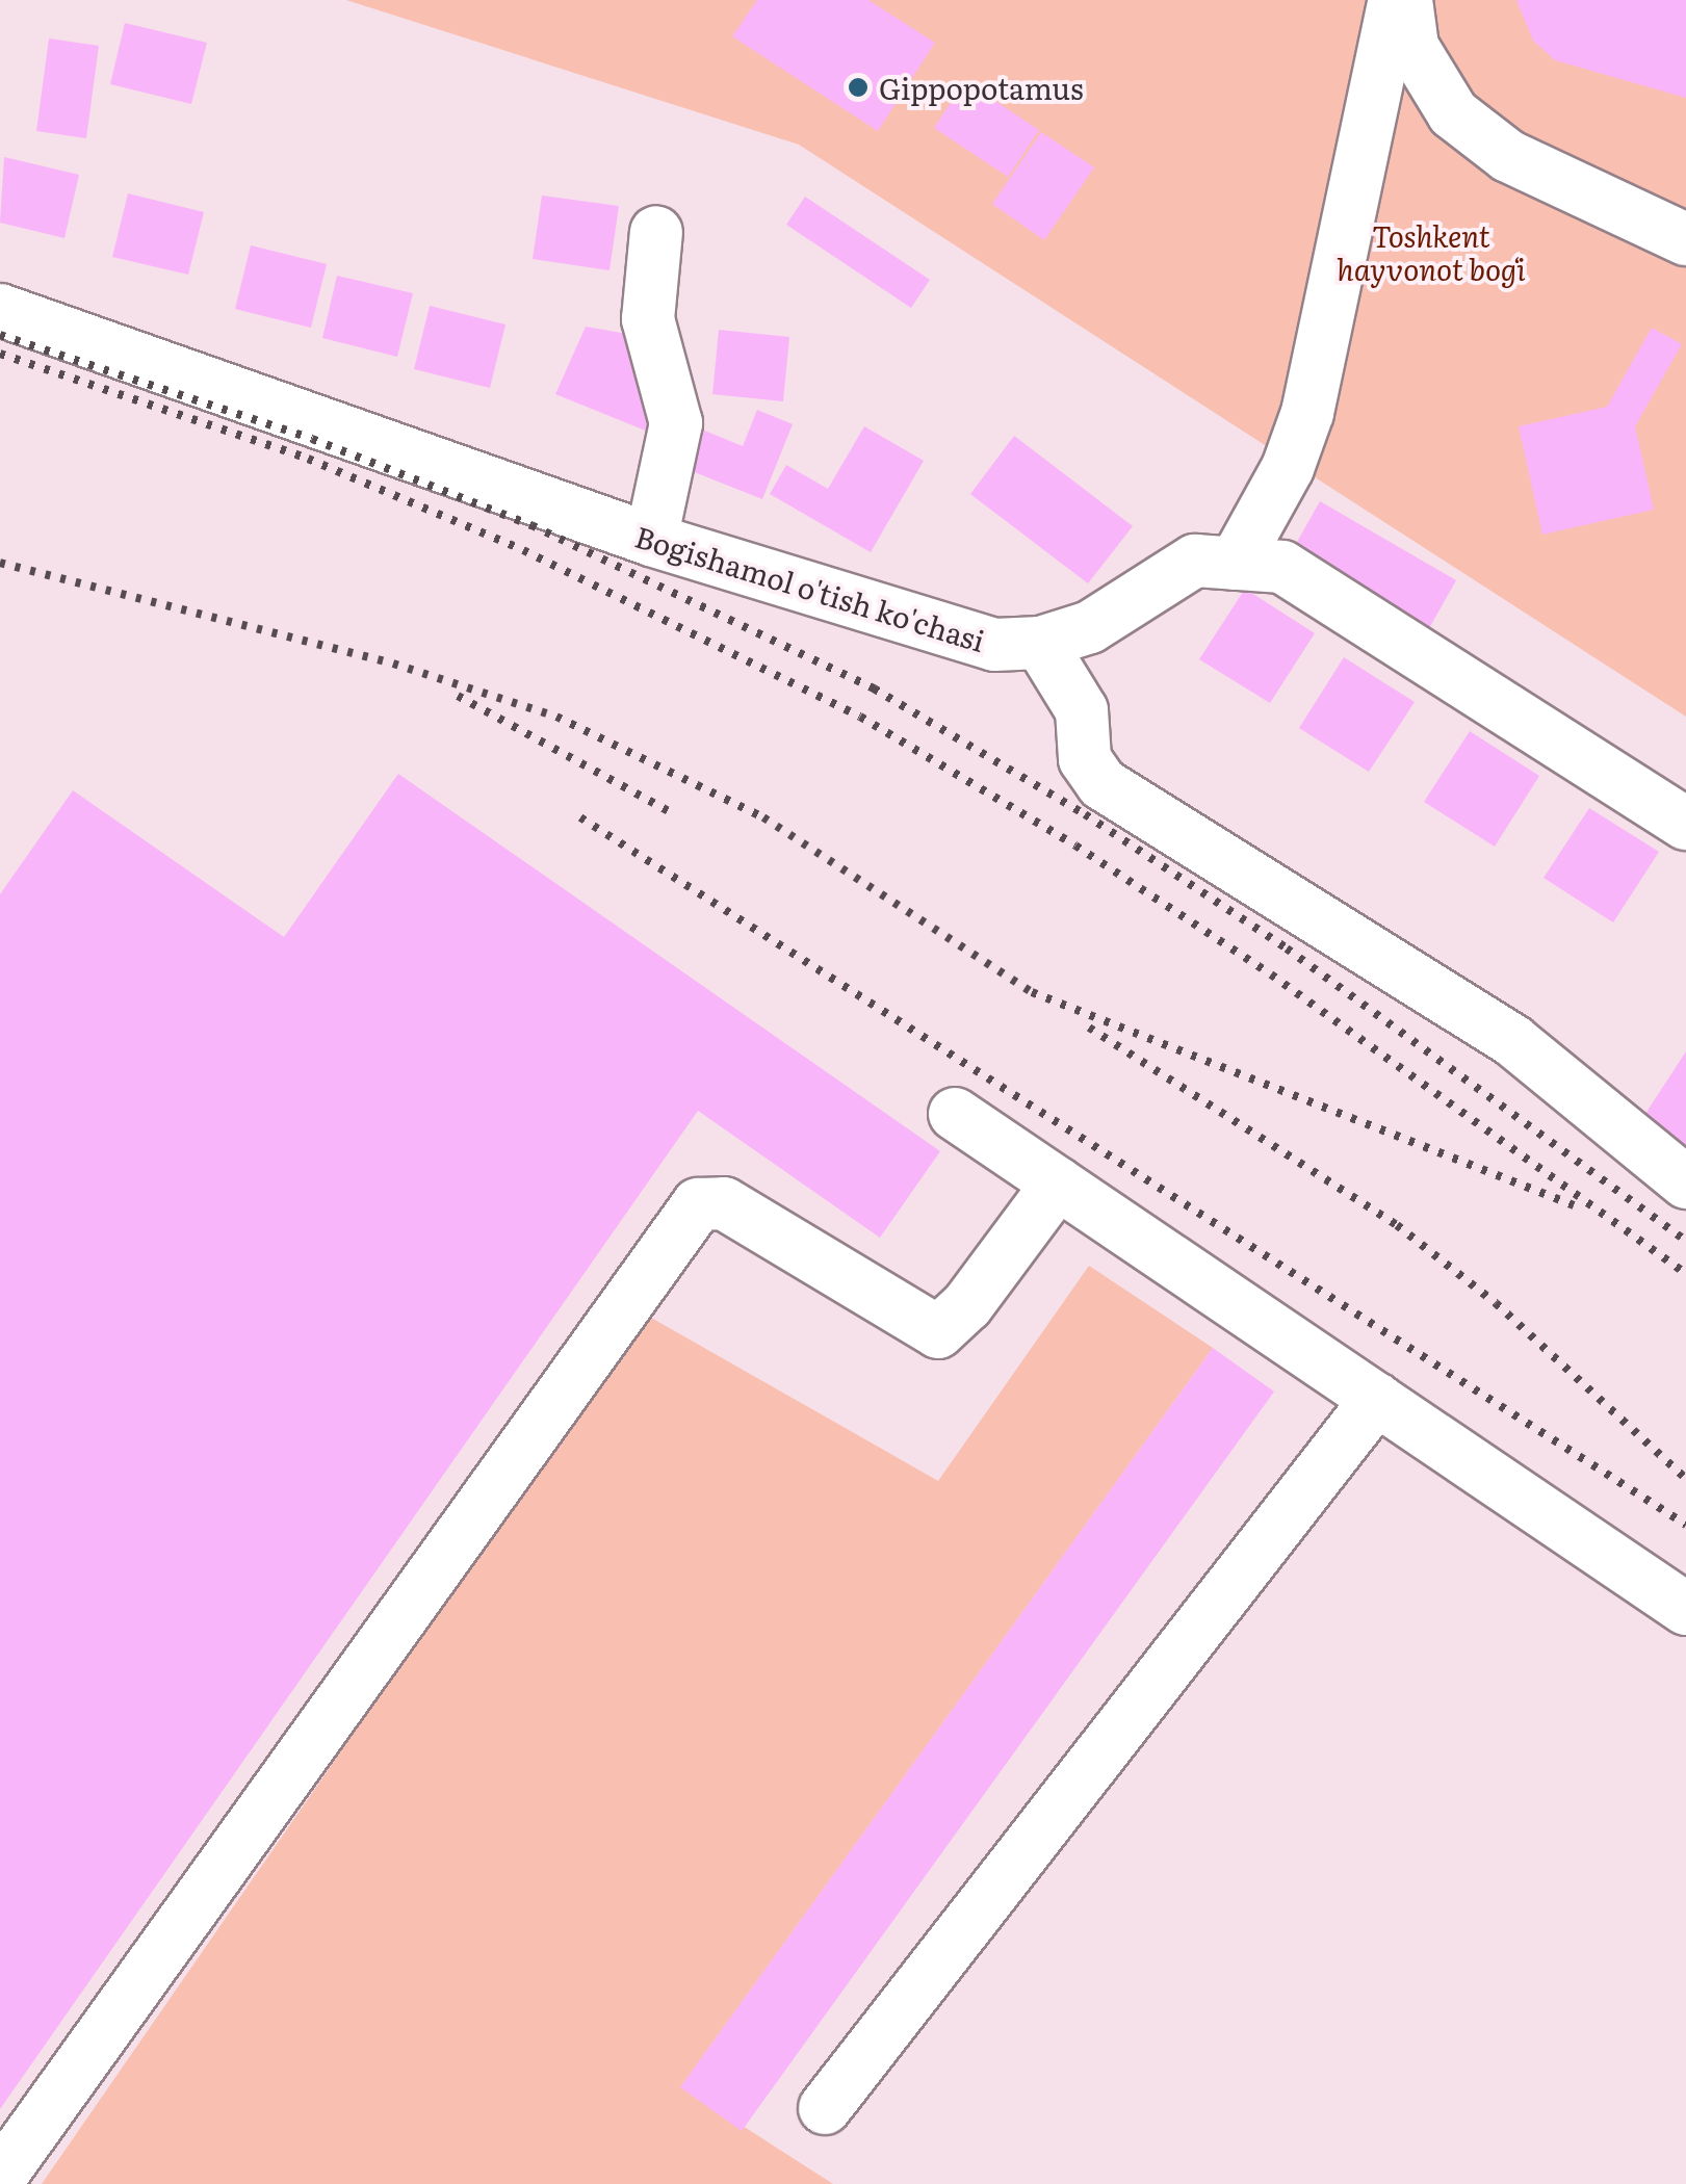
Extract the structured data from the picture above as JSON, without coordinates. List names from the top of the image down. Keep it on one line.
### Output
{"streets":{"street":["Bogishamol o'tish ko'chasi"]},"parks":["Toshkent hayvonot bogʻi"],"places":["Gippopotamus"]}
